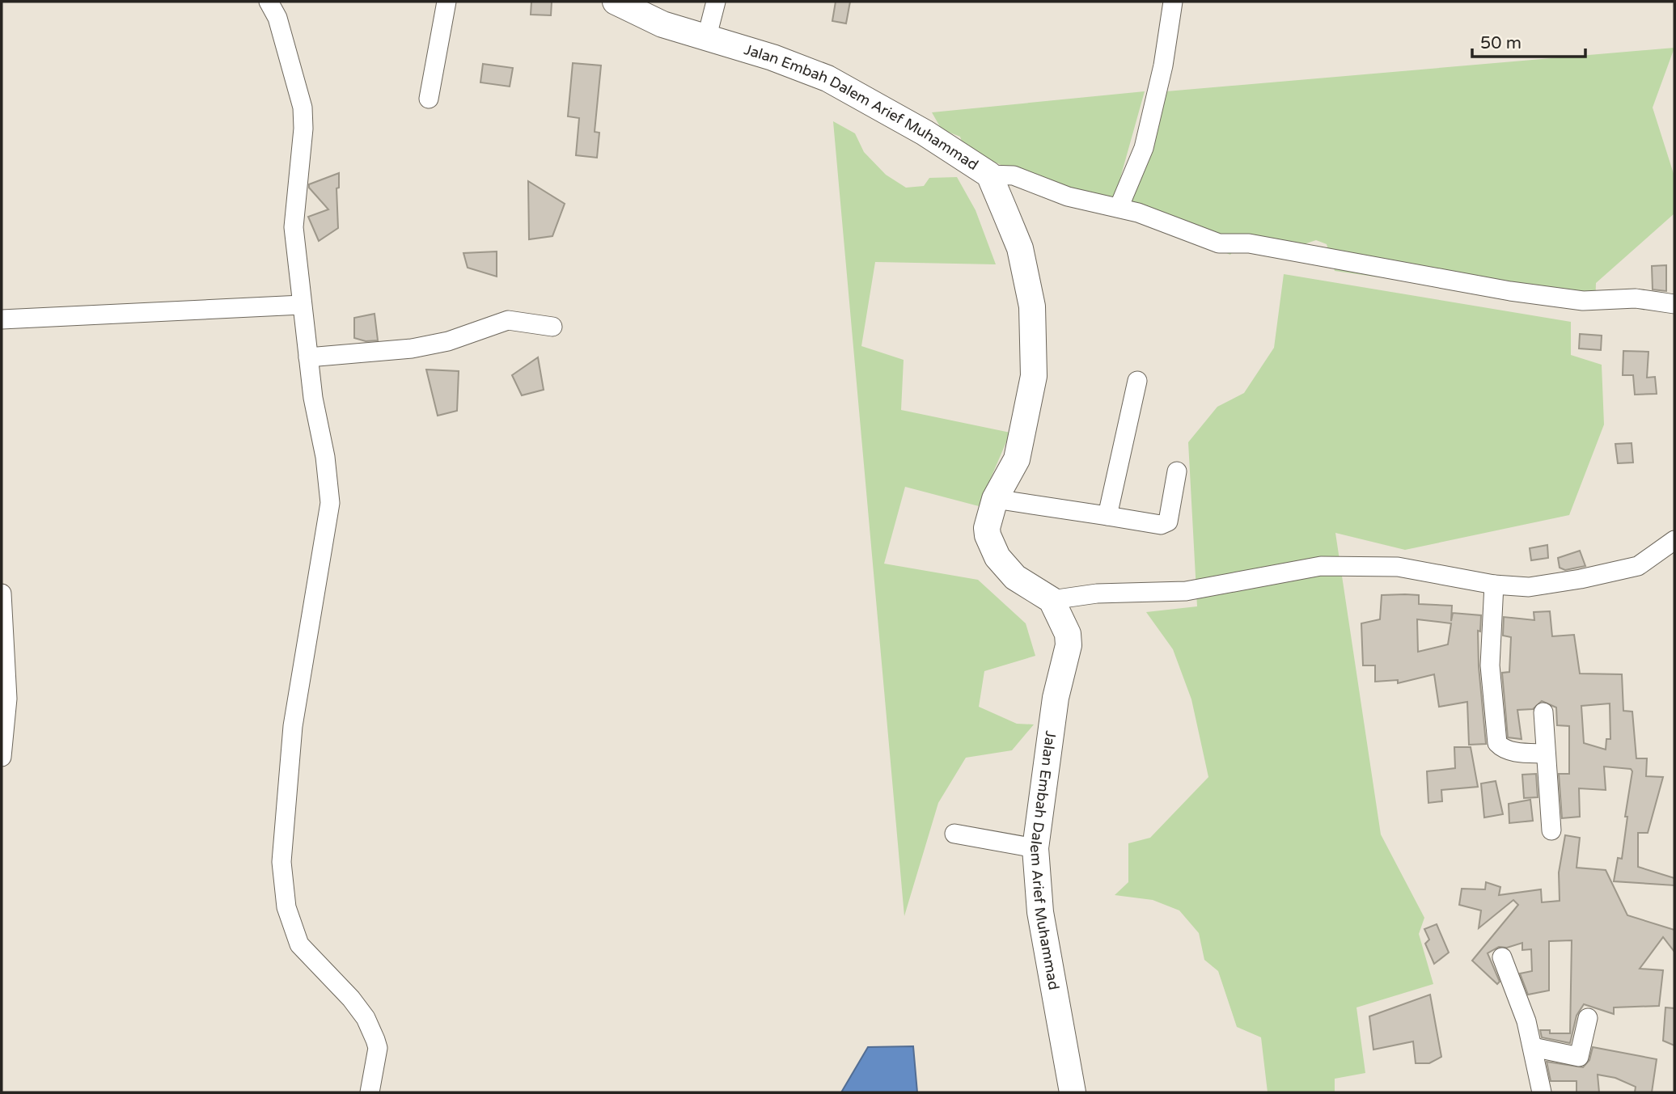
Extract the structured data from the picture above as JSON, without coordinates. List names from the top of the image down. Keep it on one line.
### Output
{"streets":{"street":["Jalan Embah Dalem Arief Muhammad"]},"scale_bar":"50 m"}
